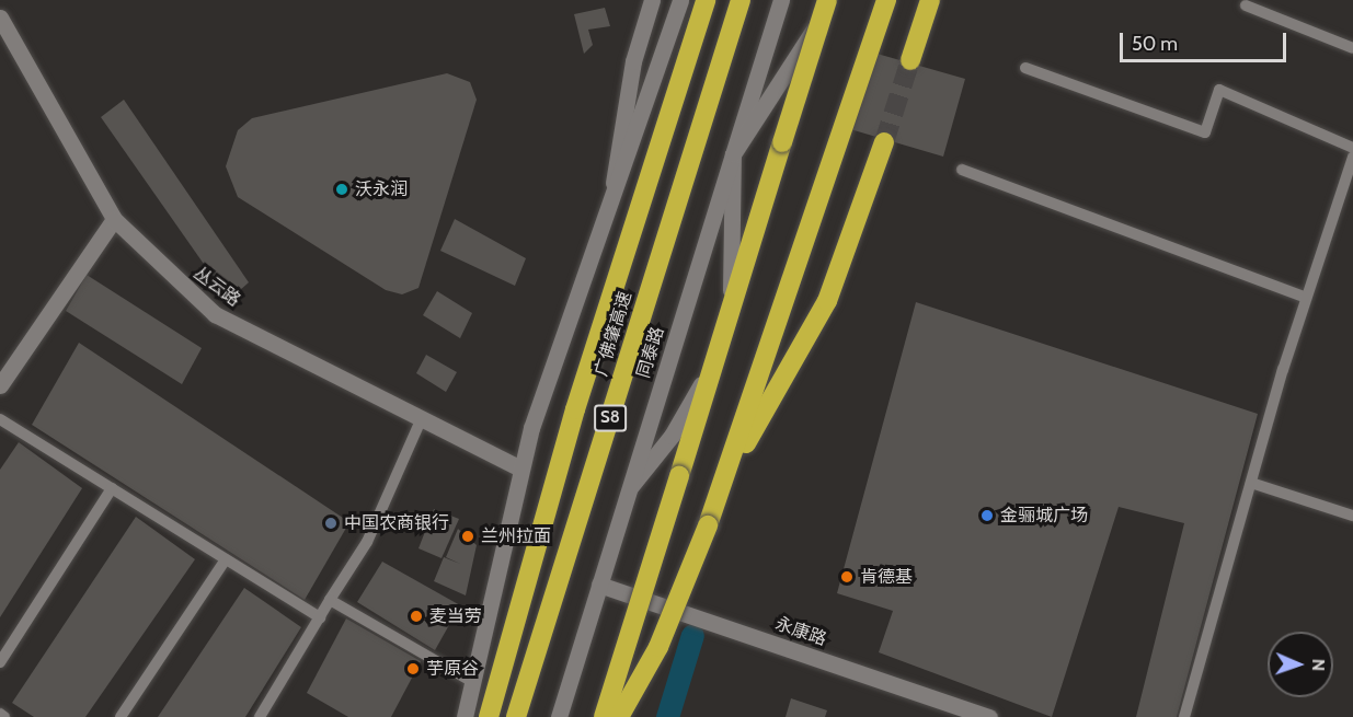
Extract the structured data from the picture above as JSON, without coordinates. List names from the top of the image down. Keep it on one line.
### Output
{"streets":{"highway":["广佛肇高速","S8"],"street":["丛云路","同泰路","永康路"]},"crossings":[["同泰路","永康路"]],"places":["沃永润","金骊城广场","中国农商银行","兰州拉面","肯德基","麦当劳","芋原谷"],"scale_bar":"50 m","north":"right"}
